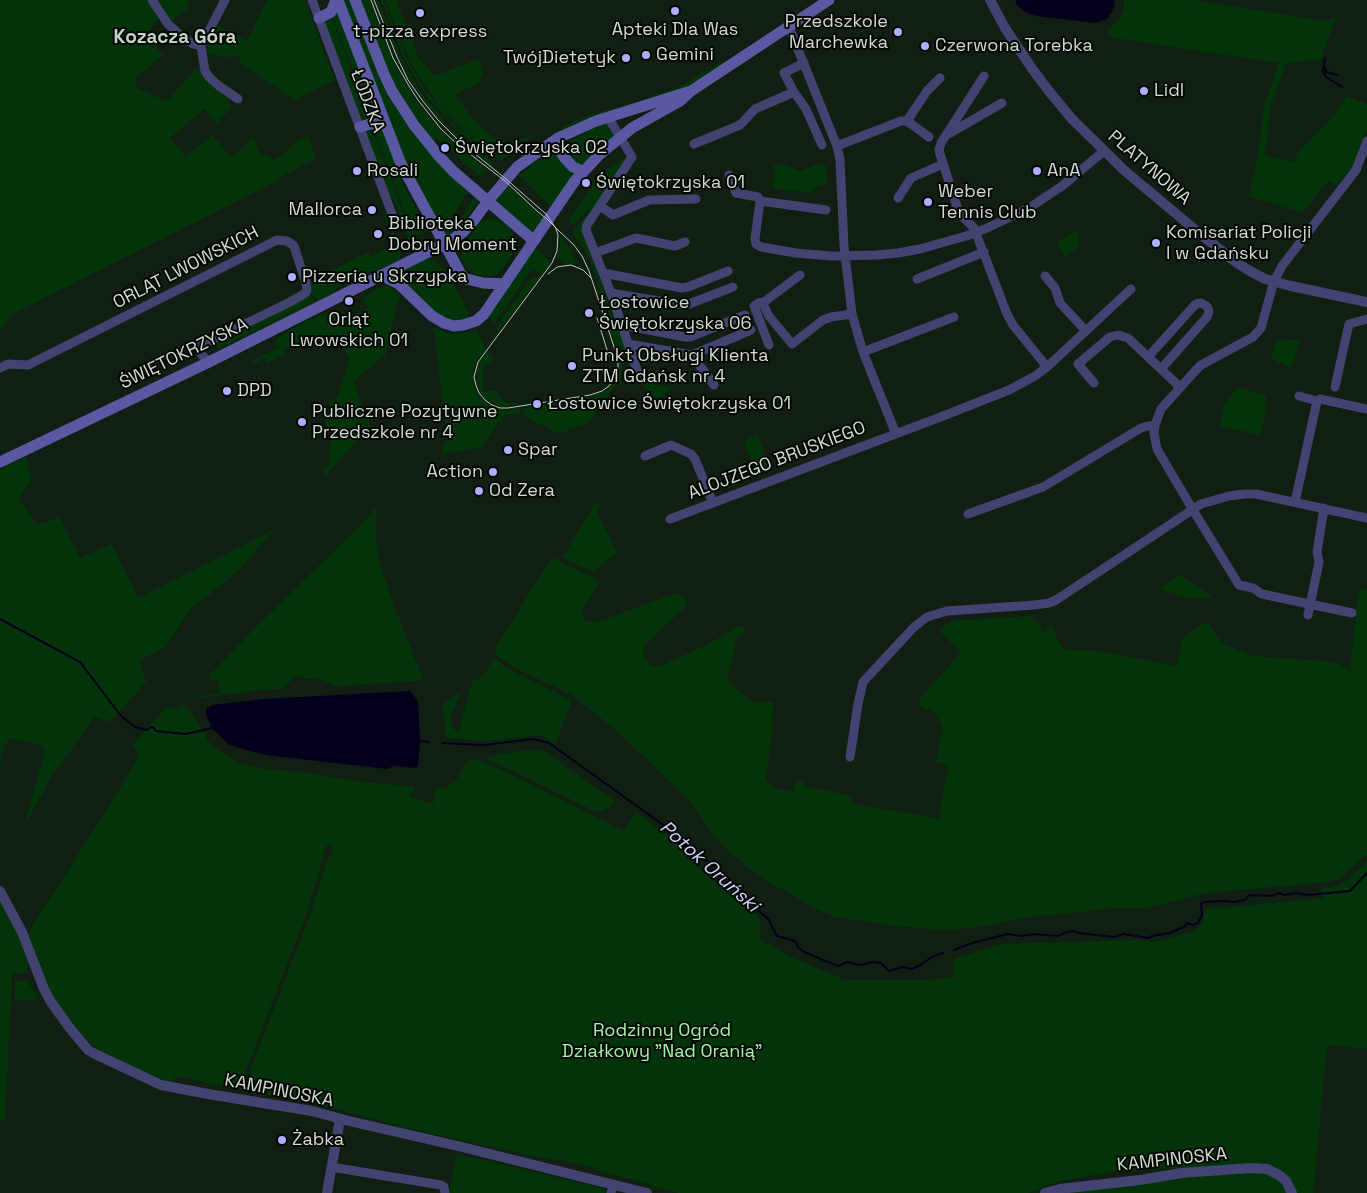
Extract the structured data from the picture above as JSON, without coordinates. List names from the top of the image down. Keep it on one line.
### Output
{"streets":{"main road":["ŚWIĘTOKRZYSKA"],"street":["ŁÓDZKA","PLATYNOWA","ORLĄT LWOWSKICH","ALOJZEGO BRUSKIEGO","KAMPINOSKA"]},"crossings":[["ORLĄT LWOWSKICH","ŚWIĘTOKRZYSKA"]],"districts":["Kozacza Góra"],"water":["Potok Oruński"],"parks":["Rodzinny Ogród Działkowy \"Nad Oranią\""],"places":["Apteki Dla Was","t-pizza express","Przedszkole Marchewka","Czerwona Torebka","Gemini","TwójDietetyk","Lidl","Świętokrzyska 02","Rosali","AnA","Świętokrzyska 01","Weber Tennis Club","Mallorca","Biblioteka Dobry Moment","Komisariat Policji I w Gdańsku","Pizzeria u Skrzypka","Orląt Lwowskich 01","Łostowice Świętokrzyska 06","Punkt Obsługi Klienta ZTM Gdańsk nr 4","DPD","Łostowice Świętokrzyska 01","Publiczne Pozytywne Przedszkole nr 4","Spar","Action","Od Zera","Żabka"]}
